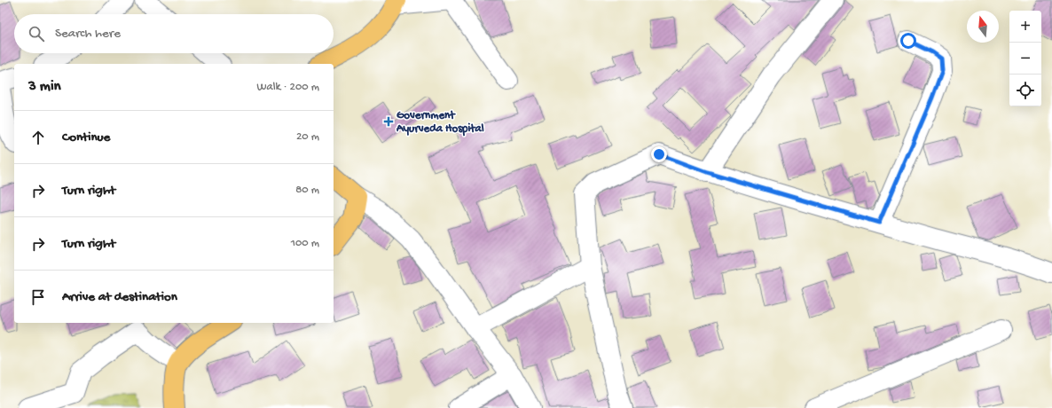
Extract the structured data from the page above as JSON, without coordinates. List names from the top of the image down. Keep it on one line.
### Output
{"places":{"health":["Government Ayurveda Hospital"]},"north":"top","page":{"map_buttons":["+","−"],"search":"Search here","heading":["3 min","Walk · 200 m"],"list":[["Continue","20 m"],["Turn right","80 m"],["Turn right","100 m"],"Arrive at destination"]}}
